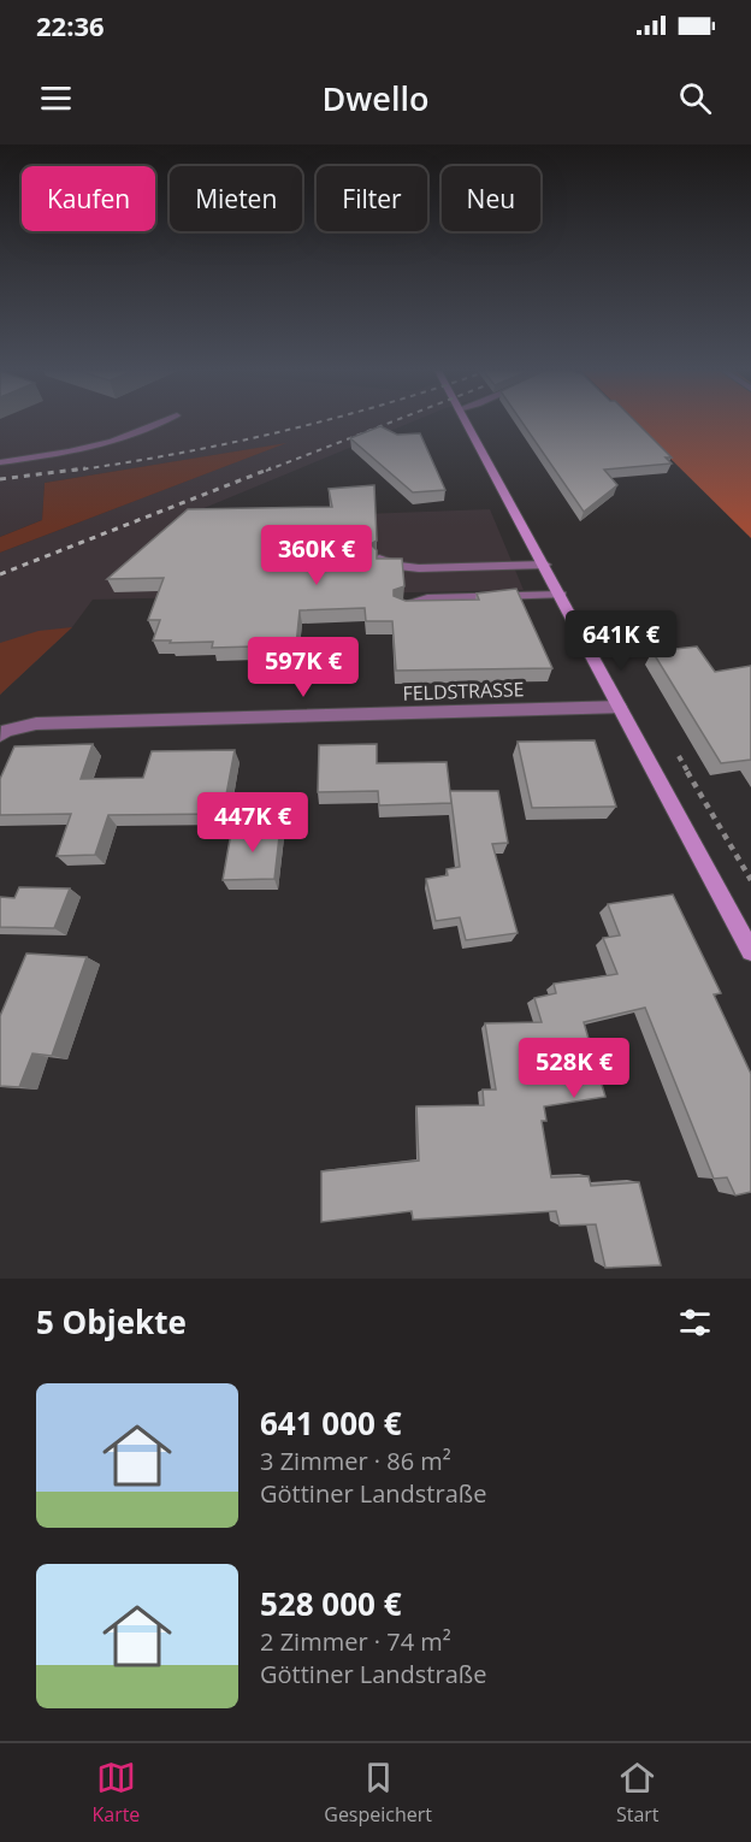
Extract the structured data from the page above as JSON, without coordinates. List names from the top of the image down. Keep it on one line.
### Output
{"streets":{"street":["FELDSTRASSE"]},"page":{"status":"22:36","header":"Dwello","chip":["Kaufen","Mieten","Filter","Neu"],"price":["360K €","641K €","597K €","447K €","528K €"],"heading":"5 Objekte","list":[{"name":"641 000 €","note":"3 Zimmer · 86 m² · Göttiner Landstraße"},{"name":"528 000 €","note":"2 Zimmer · 74 m² · Göttiner Landstraße"}],"tabs":["Karte","Gespeichert","Start"]}}
